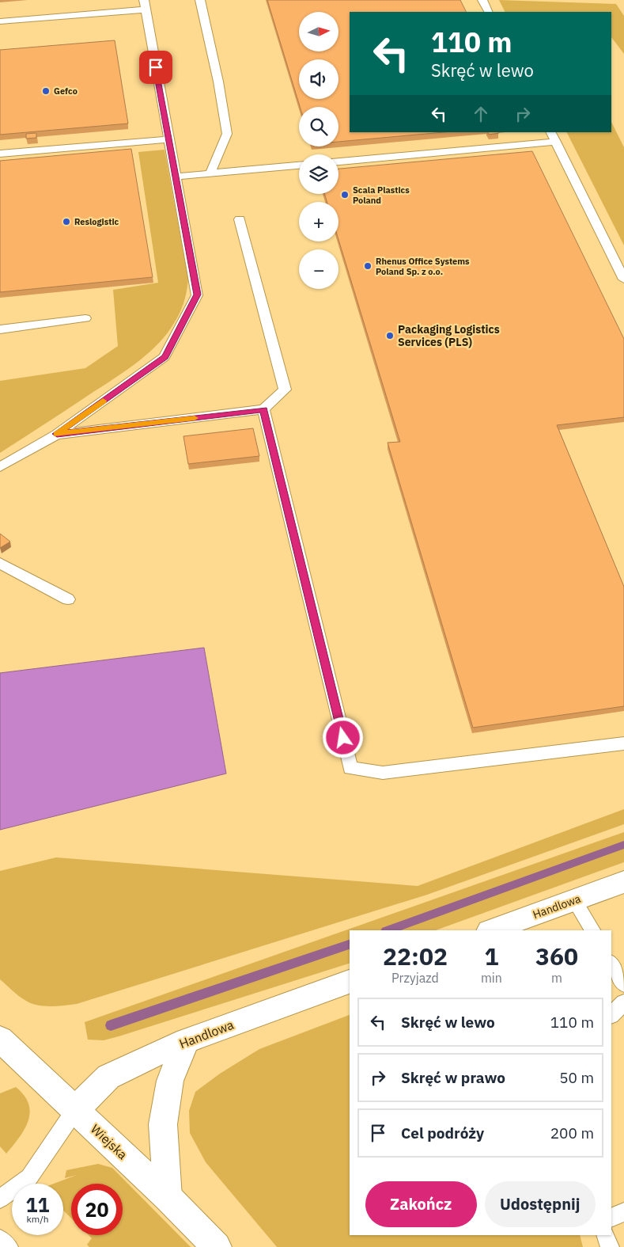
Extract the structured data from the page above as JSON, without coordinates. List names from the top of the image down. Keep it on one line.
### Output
{"streets":{"street":["Handlowa","Wiejska"]},"crossings":[["Handlowa","Wiejska"]],"places":["Gefco","Scala Plastics Poland","Reslogistic","Rhenus Office Systems Poland Sp. z o.o.","Packaging Logistics Services (PLS)"],"north":"right","page":{"map_buttons":["+","−"],"turn":["110 m","Skręć w lewo"],"eta":["22:02","Przyjazd","1","min","360","m"],"list":[{"name":"Skręć w lewo","value":"110 m"},{"name":"Skręć w prawo","value":"50 m"},{"name":"Cel podróży","value":"200 m"}],"buttons":["Zakończ","Udostępnij"],"speed":"11 km/h","limit":"20"}}
